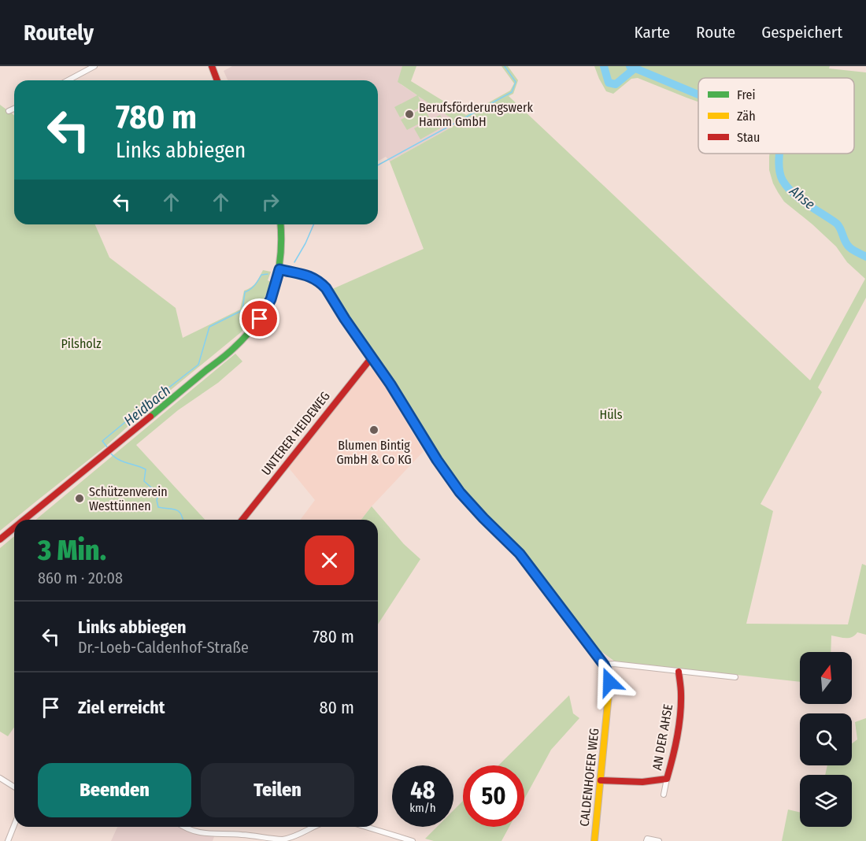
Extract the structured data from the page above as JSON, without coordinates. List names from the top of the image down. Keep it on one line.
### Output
{"streets":{"main road":["UNTERER HEIDEWEG","AN DER AHSE","CALDENHOFER WEG"]},"crossings":[["UNTERER HEIDEWEG","CALDENHOFER WEG"],["AN DER AHSE","CALDENHOFER WEG"]],"water":["Ahse","Heidbach"],"parks":["Pilsholz","Hüls"],"places":["Berufsförderungswerk Hamm GmbH","Blumen Bintig GmbH & Co KG","Schützenverein Westtünnen"],"legend":["Frei","Zäh","Stau"],"north":"top","page":{"header":"Routely","nav":["Karte","Route","Gespeichert"],"turn":["780 m","Links abbiegen"],"heading":["3 Min.","860 m · 20:08"],"list":[{"name":"Links abbiegen","note":"Dr.-Loeb-Caldenhof-Straße","value":"780 m"},{"name":"Ziel erreicht","value":"80 m"}],"buttons":["Beenden","Teilen"],"speed":"48 km/h","limit":"50"}}
